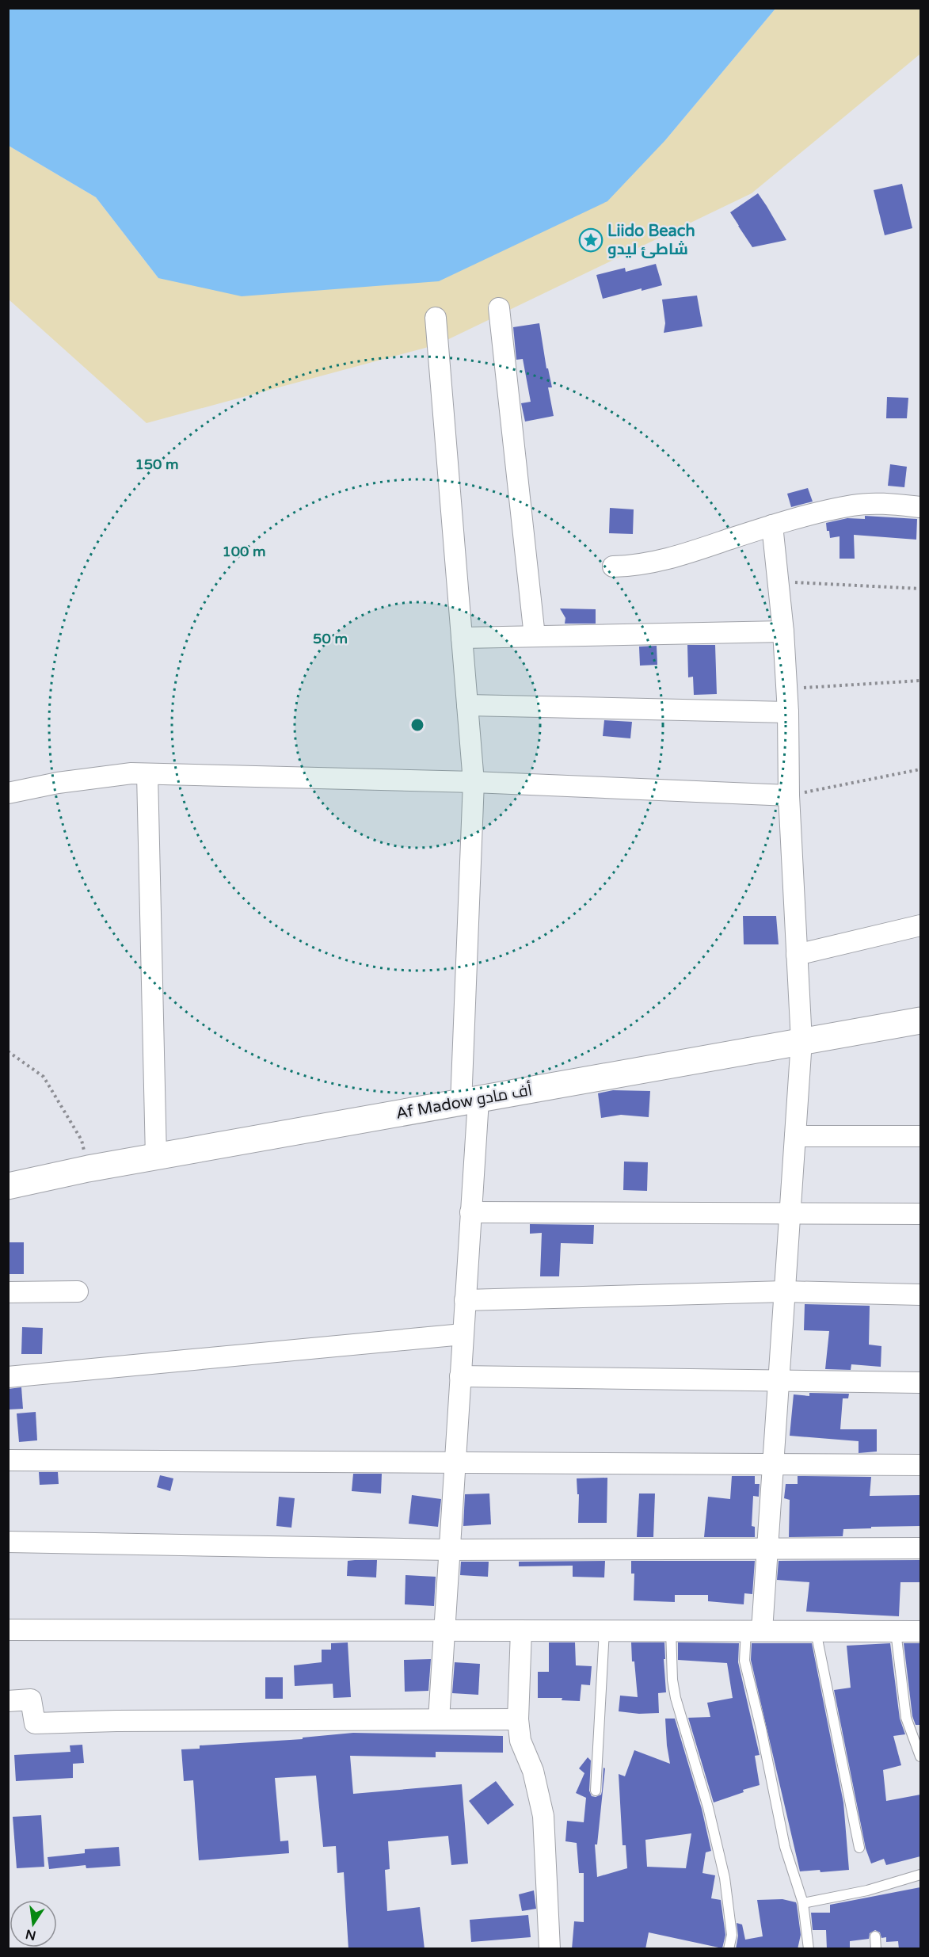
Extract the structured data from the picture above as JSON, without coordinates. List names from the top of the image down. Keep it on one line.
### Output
{"streets":{"street":["Af Madow أف مادو"]},"places":{"place":["Liido Beach شاطئ ليدو"]},"north":"bottom","rings":["150 m","100 m","50 m"]}
